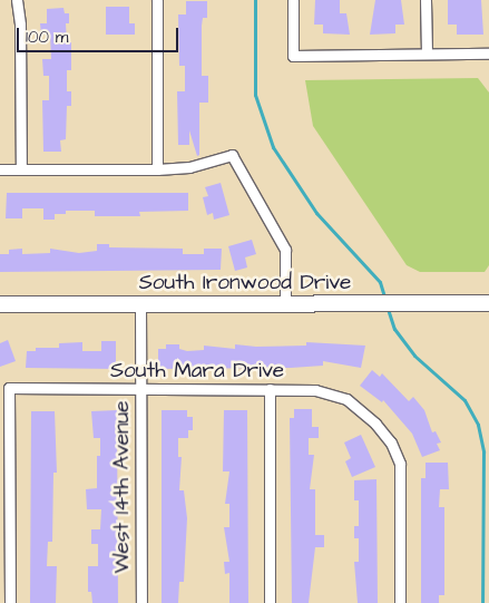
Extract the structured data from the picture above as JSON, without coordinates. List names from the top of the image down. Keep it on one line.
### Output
{"streets":{"main road":["South Ironwood Drive"],"street":["South Mara Drive","West 14th Avenue"]},"crossings":[["South Ironwood Drive","West 14th Avenue"],["South Mara Drive","West 14th Avenue"]],"scale_bar":"100 m"}
